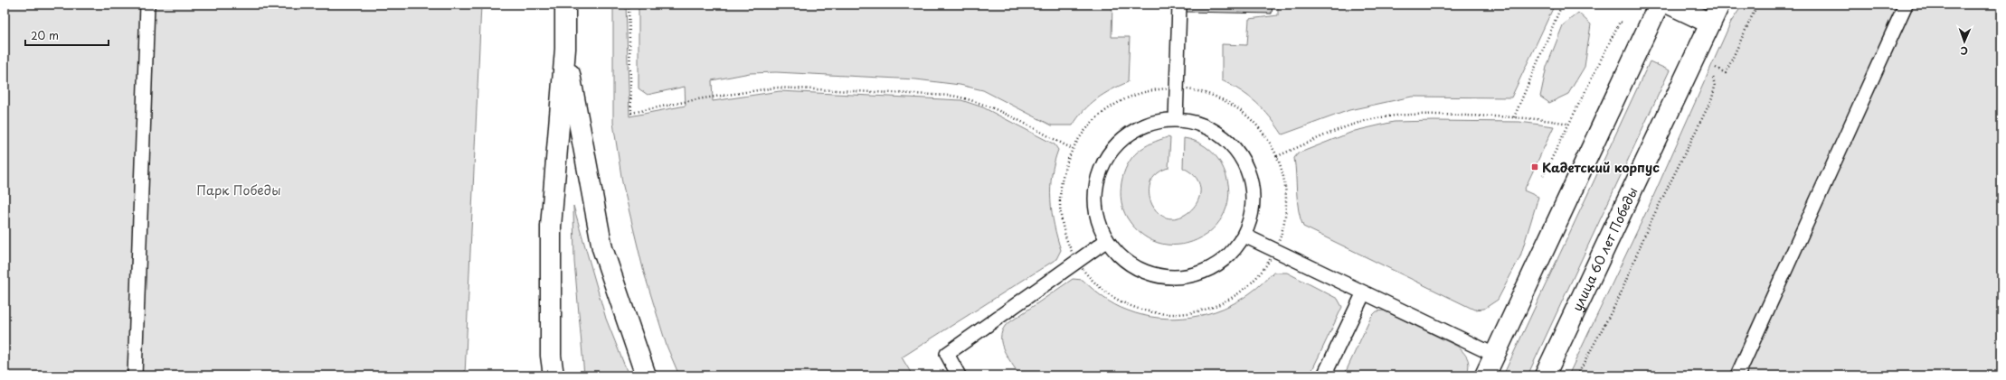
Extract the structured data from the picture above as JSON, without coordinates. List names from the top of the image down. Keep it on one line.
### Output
{"streets":{"main road":["улица 60 лет Победы"]},"parks":["Парк Победы"],"places":{"transit":["Кадетский корпус"]},"scale_bar":"20 m","north":"bottom"}
